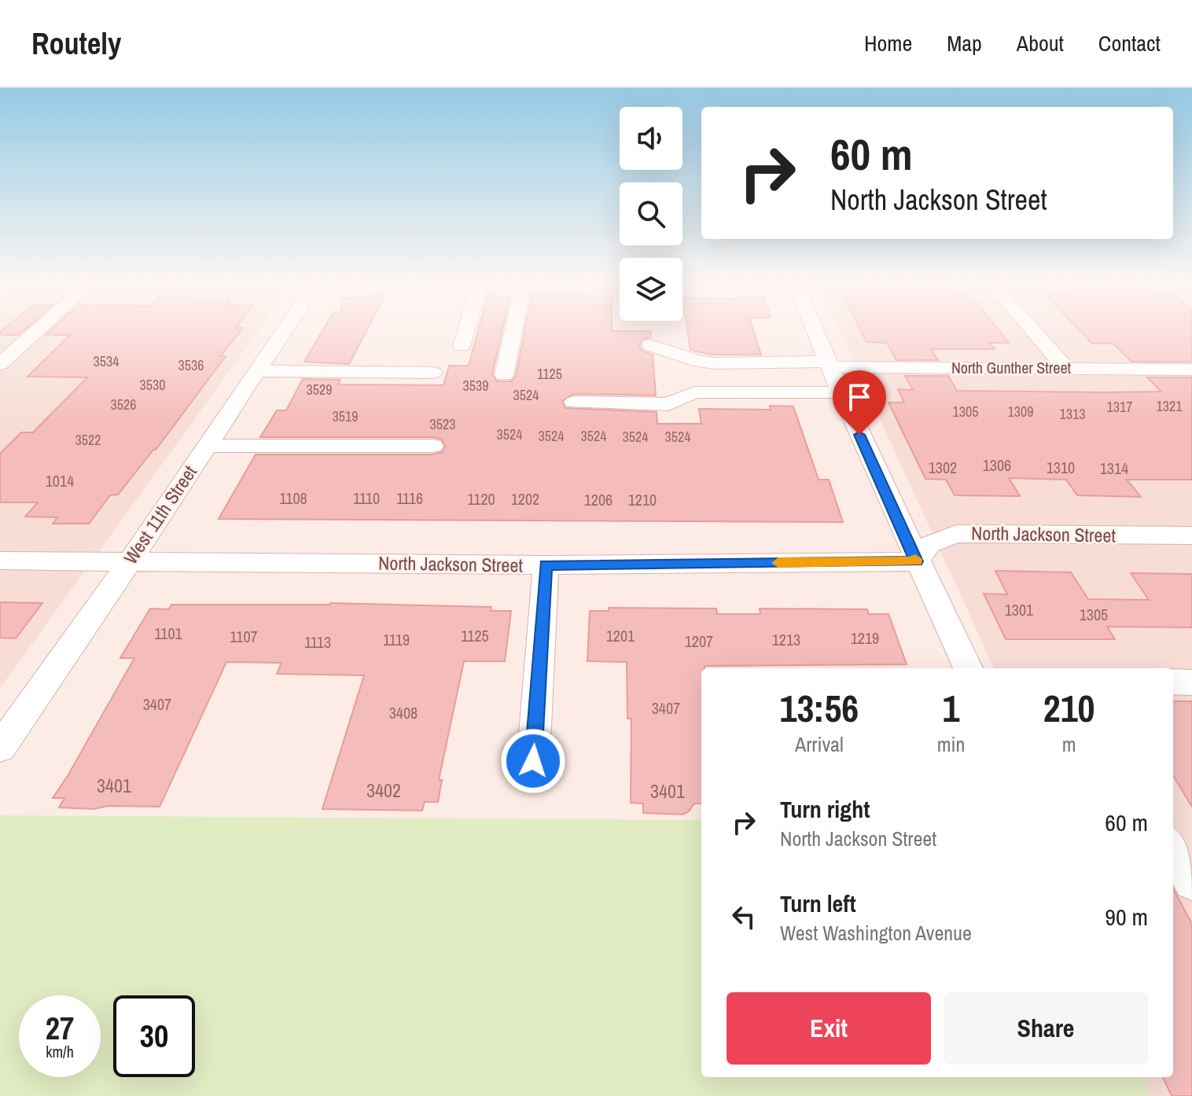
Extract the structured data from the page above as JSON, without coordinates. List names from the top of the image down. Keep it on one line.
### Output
{"streets":{"street":["North Gunther Street","West 11th Street","North Jackson Street"]},"crossings":[["West 11th Street","North Jackson Street"]],"house_numbers":["3534","3536","1125","3530","3539","3529","3524","3526","1321","1317","1305","1309","1313","3519","3523","3524","3524","3524","3524","3524","3522","1306","1302","1310","1314","1014","1108","1110","1116","1120","1202","1206","1210","1301","1305","1101","1125","1201","1107","1219","1119","1213","1207","1113","3407","3407","3408","3401","3402","3401"],"page":{"header":"Routely","nav":["Home","Map","About","Contact"],"turn":["60 m","North Jackson Street"],"eta":["13:56","Arrival","1","min","210","m"],"list":[{"name":"Turn right","note":"North Jackson Street","value":"60 m"},{"name":"Turn left","note":"West Washington Avenue","value":"90 m"}],"buttons":["Exit","Share"],"speed":"27 km/h","limit":"30"}}
